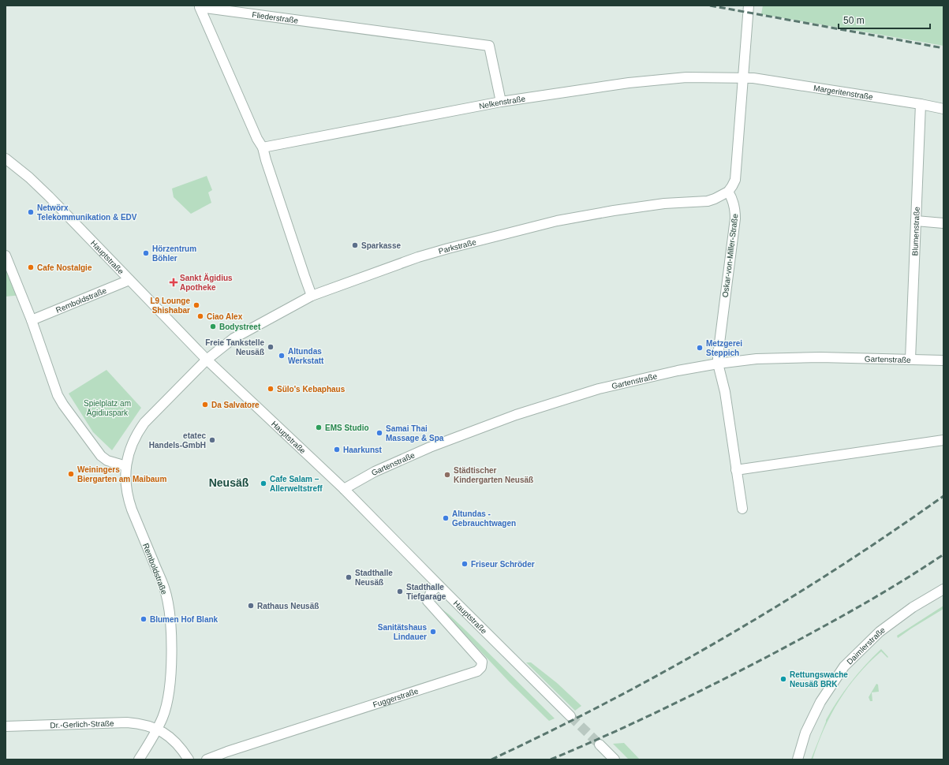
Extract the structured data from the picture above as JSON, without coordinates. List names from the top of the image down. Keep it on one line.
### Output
{"streets":{"street":["Fliederstraße","Margeritenstraße","Nelkenstraße","Blumenstraße","Parkstraße","Oskar-von-Miller-Straße","Hauptstraße","Remboldstraße","Gartenstraße","Daimlerstraße","Fuggerstraße","Dr.-Gerlich-Straße"]},"crossings":[["Fliederstraße","Nelkenstraße"],["Fliederstraße","Parkstraße"],["Margeritenstraße","Nelkenstraße"],["Margeritenstraße","Blumenstraße"],["Blumenstraße","Gartenstraße"],["Parkstraße","Oskar-von-Miller-Straße"],["Parkstraße","Hauptstraße"],["Parkstraße","Remboldstraße"],["Oskar-von-Miller-Straße","Gartenstraße"],["Hauptstraße","Remboldstraße"],["Hauptstraße","Gartenstraße"],["Hauptstraße","Fuggerstraße"],["Remboldstraße","Dr.-Gerlich-Straße"]],"districts":["Neusäß"],"parks":["Spielplatz am Ägidiuspark"],"places":{"other":["Netwörx Telekommunikation & EDV","Sparkasse","Hörzentrum Böhler","Cafe Nostalgie","L9 Lounge Shishabar","Ciao Alex","Bodystreet","Freie Tankstelle Neusäß","Metzgerei Steppich","Altundas Werkstatt","Sülo's Kebaphaus","Da Salvatore","EMS Studio","Samai Thai Massage & Spa","etatec Handels-GmbH","Haarkunst","Weiningers Biergarten am Maibaum","Städtischer Kindergarten Neusäß","Cafe Salam – Allerweltstreff","Altundas - Gebrauchtwagen","Friseur Schröder","Stadthalle Neusäß","Stadthalle Tiefgarage","Rathaus Neusäß","Blumen Hof Blank","Sanitätshaus Lindauer","Rettungswache Neusäß BRK"],"health":["Sankt Ägidius Apotheke"]},"scale_bar":"50 m"}
